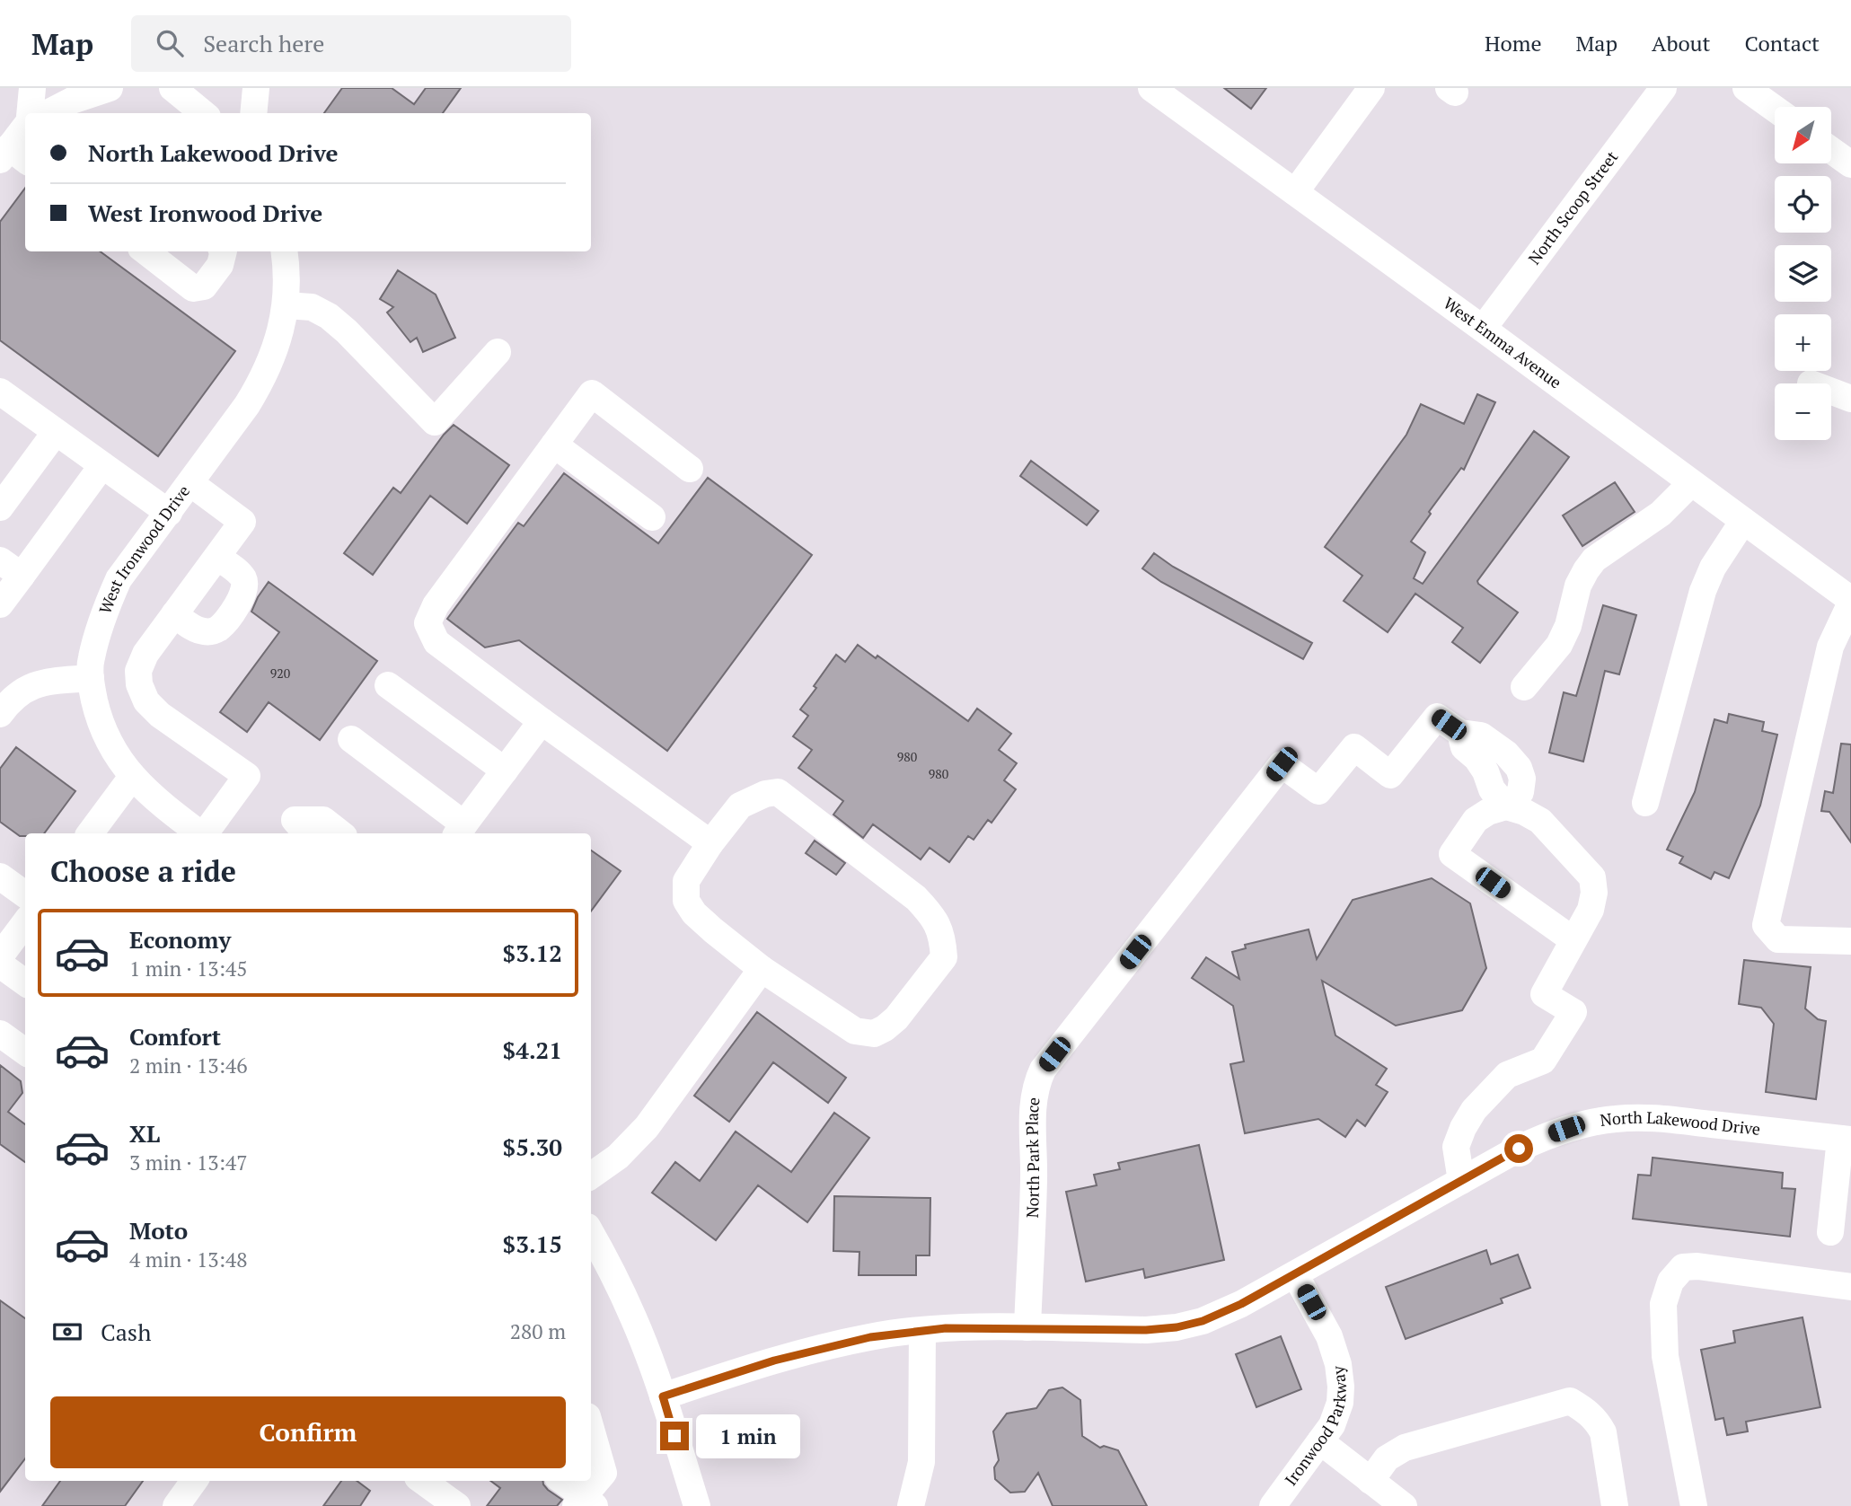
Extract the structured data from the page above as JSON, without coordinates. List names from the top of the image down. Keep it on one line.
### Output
{"streets":{"street":["North Scoop Street","West Emma Avenue","West Ironwood Drive","North Lakewood Drive","North Park Place","Ironwood Parkway"]},"crossings":[["North Scoop Street","West Emma Avenue"],["North Lakewood Drive","North Park Place"],["North Lakewood Drive","Ironwood Parkway"]],"house_numbers":["920","980","980"],"north":"bottom left","page":{"header":"Map","search":"Search here","nav":["Home","Map","About","Contact"],"map_buttons":["+","−"],"banner":["North Lakewood Drive","West Ironwood Drive"],"heading":"Choose a ride","list":[{"name":"Economy","note":"1 min · 13:45","value":"$3.12"},{"name":"Comfort","note":"2 min · 13:46","value":"$4.21"},{"name":"XL","note":"3 min · 13:47","value":"$5.30"},{"name":"Moto","note":"4 min · 13:48","value":"$3.15"}],"pay":["Cash","280 m"],"buttons":"Confirm","bubble":"1 min"}}
